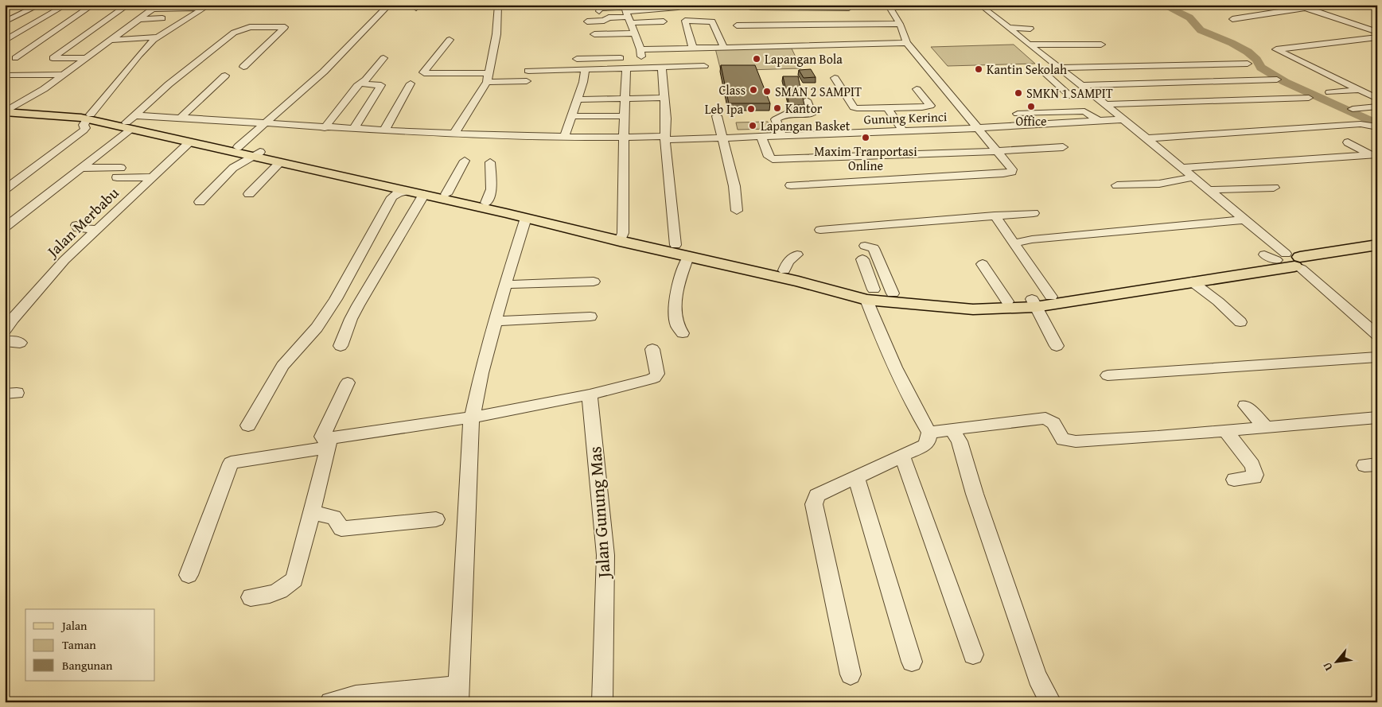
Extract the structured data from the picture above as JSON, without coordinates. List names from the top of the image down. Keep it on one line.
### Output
{"streets":{"street":["Gunung Kerinci","Jalan Merbabu","Jalan Gunung Mas"]},"places":["Lapangan Bola","Kantin Sekolah","Class","SMAN 2 SAMPIT","SMKN 1 SAMPIT","Office","Kantor","Leb Ipa","Lapangan Basket","Maxim Tranportasi Online"],"legend":["Jalan","Taman","Bangunan"],"north":"bottom left"}
